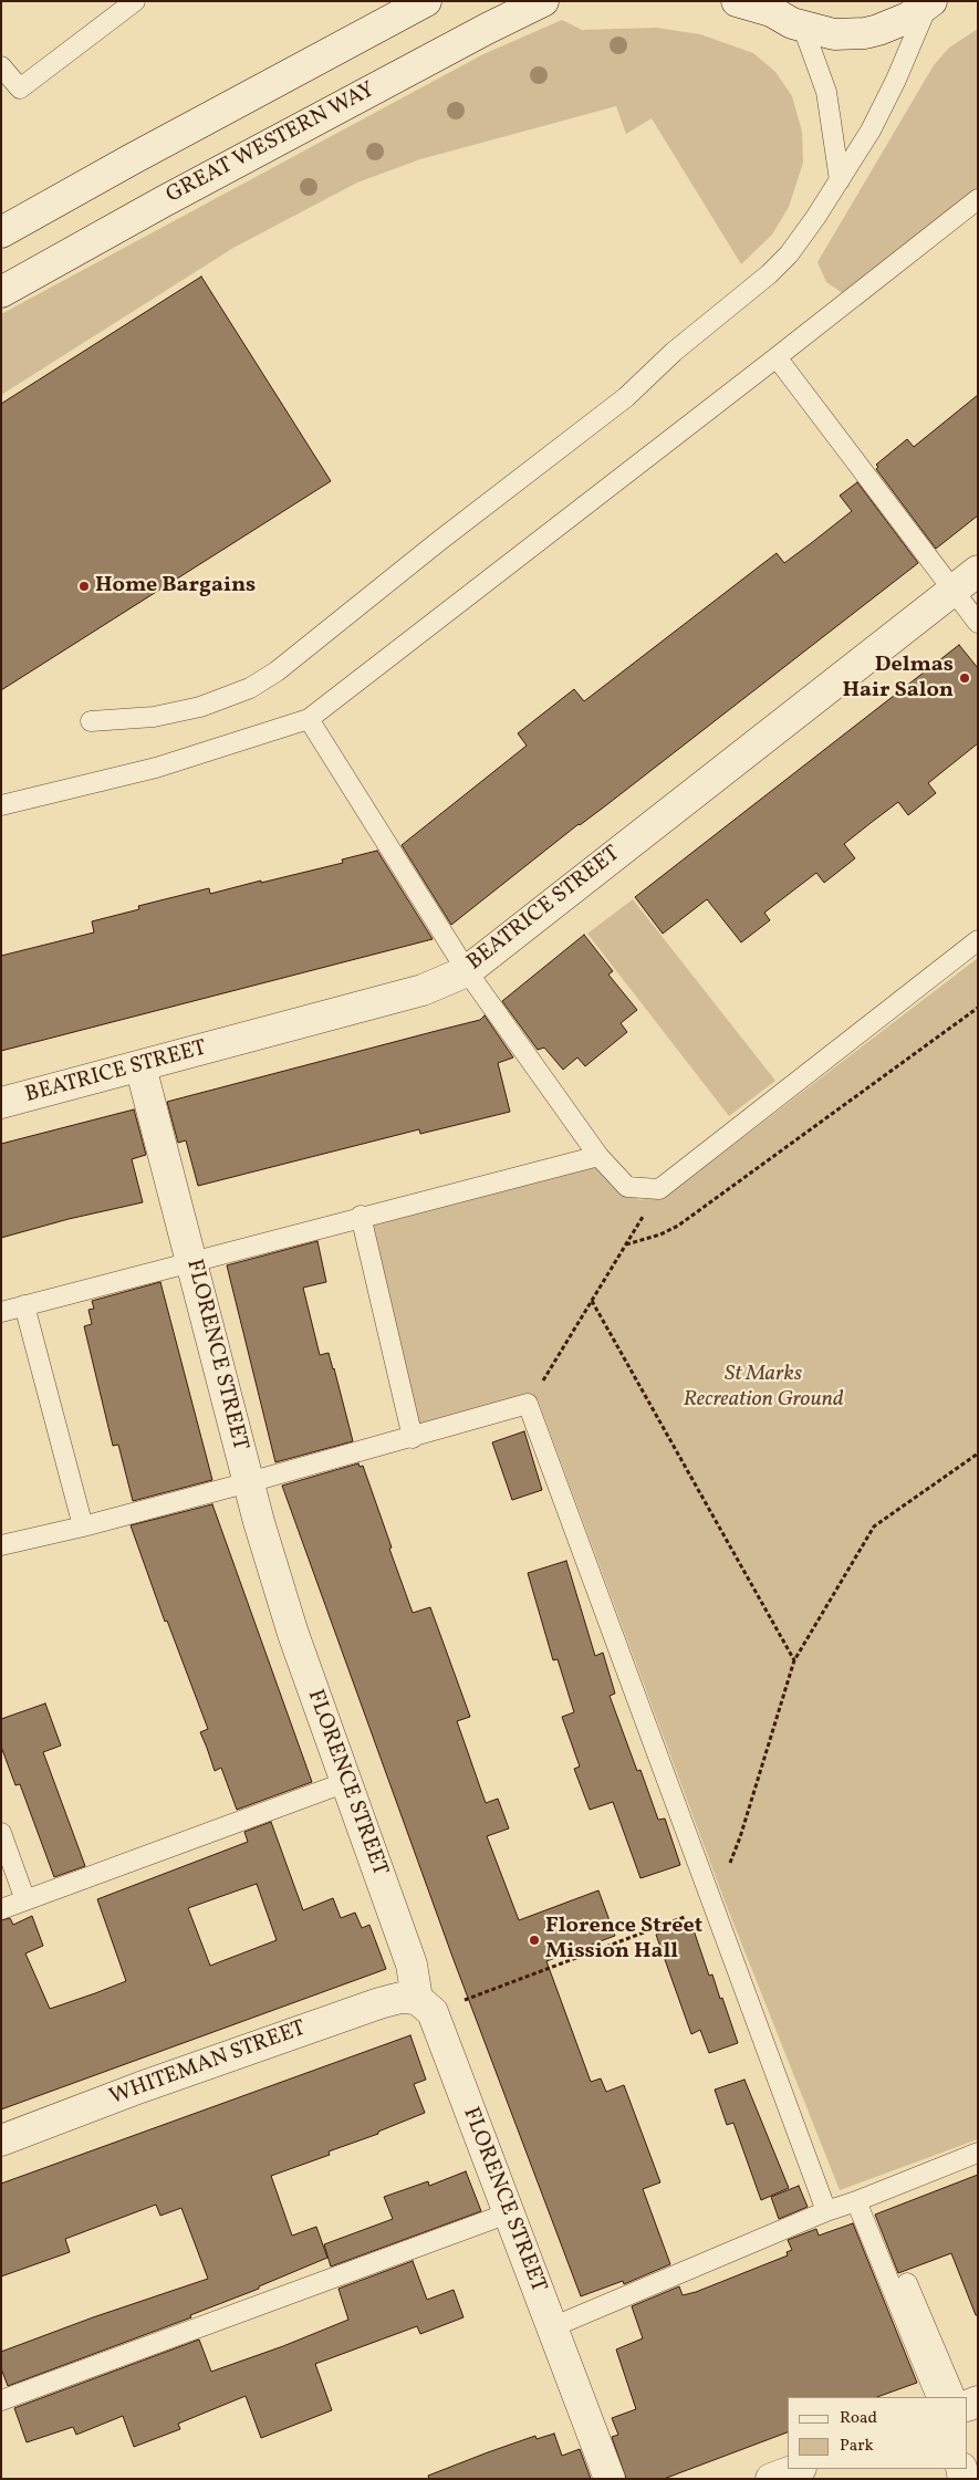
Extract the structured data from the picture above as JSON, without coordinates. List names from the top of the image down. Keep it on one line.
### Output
{"streets":{"street":["GREAT WESTERN WAY","BEATRICE STREET","FLORENCE STREET","WHITEMAN STREET"]},"crossings":[["BEATRICE STREET","FLORENCE STREET"],["FLORENCE STREET","WHITEMAN STREET"]],"parks":["St Marks Recreation Ground"],"places":["Home Bargains","Delmas Hair Salon","Florence Street Mission Hall"],"legend":["Road","Park"]}
